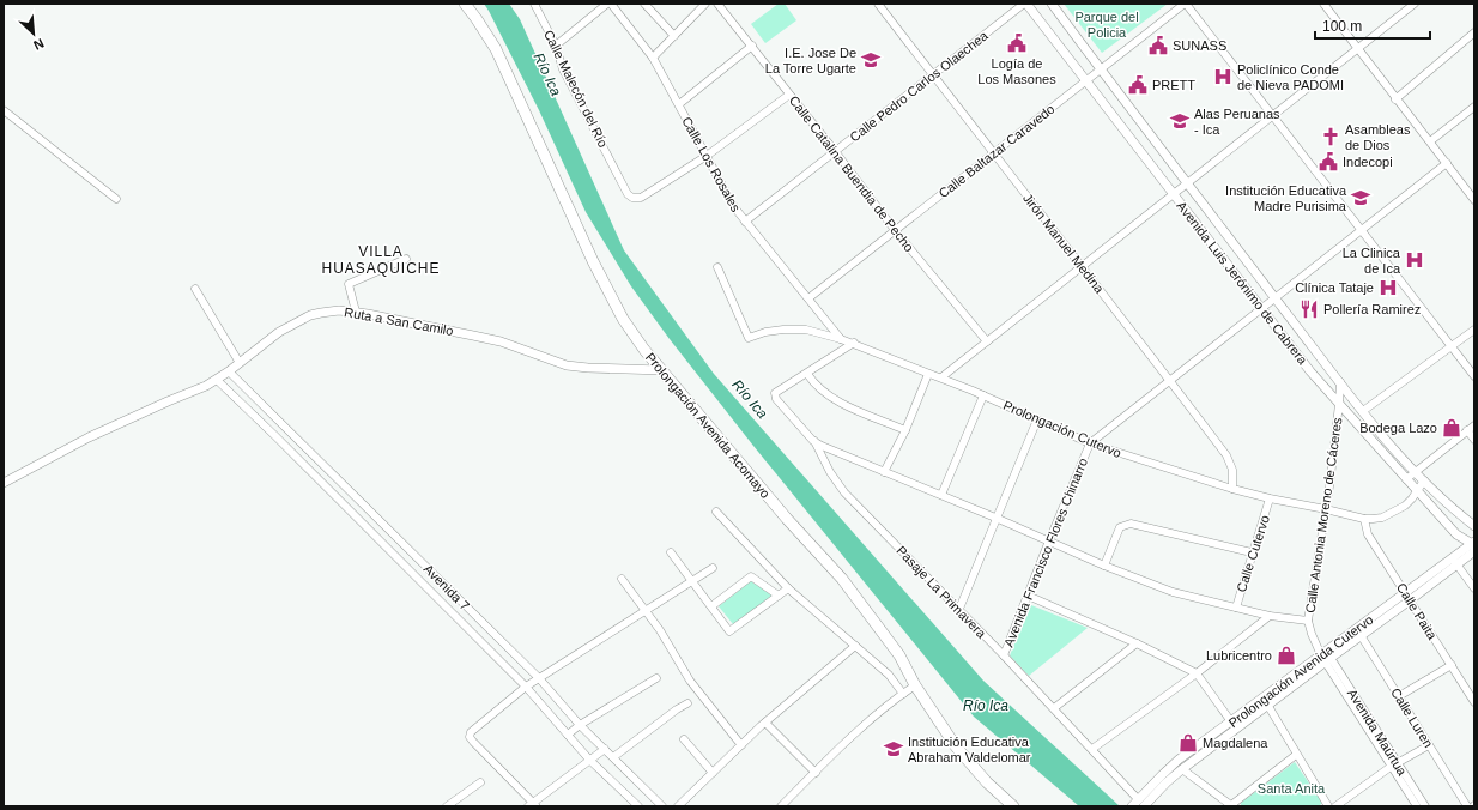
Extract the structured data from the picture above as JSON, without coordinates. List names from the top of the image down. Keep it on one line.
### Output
{"streets":{"main road":["Prolongación Avenida Acomayo"],"street":["Calle Pedro Carlos Olaechea","Calle Malecón del Río","Calle Baltazar Caravedo","Calle Los Rosales","Calle Catalina Buendia de Pecho","Jirón Manuel Medina","Avenida Luis Jerónimo de Cabrera","Ruta a San Camilo","Prolongación Cutervo","Calle Antonia Moreno de Cáceres","Avenida Francisco Flores Chinarro","Calle Cutervo","Avenida 7","Pasaje La Primavera","Calle Paita","Prolongación Avenida Cutervo","Calle Luren","Avenida Maúrtua"]},"crossings":[["Calle Pedro Carlos Olaechea","Calle Los Rosales"],["Calle Pedro Carlos Olaechea","Calle Catalina Buendia de Pecho"],["Calle Pedro Carlos Olaechea","Jirón Manuel Medina"],["Calle Pedro Carlos Olaechea","Avenida Luis Jerónimo de Cabrera"],["Calle Malecón del Río","Calle Los Rosales"],["Calle Baltazar Caravedo","Calle Los Rosales"],["Calle Baltazar Caravedo","Calle Catalina Buendia de Pecho"],["Calle Baltazar Caravedo","Jirón Manuel Medina"],["Calle Baltazar Caravedo","Avenida Luis Jerónimo de Cabrera"],["Calle Los Rosales","Prolongación Cutervo"],["Jirón Manuel Medina","Prolongación Cutervo"],["Jirón Manuel Medina","Avenida Francisco Flores Chinarro"],["Avenida Luis Jerónimo de Cabrera","Prolongación Cutervo"],["Avenida Luis Jerónimo de Cabrera","Calle Antonia Moreno de Cáceres"],["Avenida Luis Jerónimo de Cabrera","Avenida Francisco Flores Chinarro"],["Avenida Luis Jerónimo de Cabrera","Prolongación Avenida Cutervo"],["Ruta a San Camilo","Prolongación Avenida Acomayo"],["Ruta a San Camilo","Avenida 7"],["Prolongación Cutervo","Calle Antonia Moreno de Cáceres"],["Prolongación Cutervo","Avenida Francisco Flores Chinarro"],["Prolongación Cutervo","Calle Cutervo"],["Prolongación Cutervo","Calle Paita"],["Calle Antonia Moreno de Cáceres","Prolongación Avenida Cutervo"],["Calle Antonia Moreno de Cáceres","Avenida Maúrtua"],["Avenida Francisco Flores Chinarro","Pasaje La Primavera"],["Pasaje La Primavera","Prolongación Avenida Cutervo"],["Calle Paita","Prolongación Avenida Cutervo"],["Prolongación Avenida Cutervo","Calle Luren"],["Prolongación Avenida Cutervo","Avenida Maúrtua"]],"districts":["VILLA HUASAQUICHE"],"water":["Río Ica"],"parks":["Parque del Policia","Santa Anita"],"places":{"public building":["Logía de Los Masones","SUNASS","PRETT","Indecopi"],"school or university":["I.E. Jose De La Torre Ugarte","Alas Peruanas - Ica","Institución Educativa Madre Purisima","Institución Educativa Abraham Valdelomar"],"hospital":["Policlínico Conde de Nieva PADOMI","La Clinica de Ica","Clínica Tataje"],"church":["Asambleas de Dios"],"restaurant":["Pollería Ramirez"],"shop":["Bodega Lazo","Lubricentro","Magdalena"]},"scale_bar":"100 m","north":"bottom right"}
